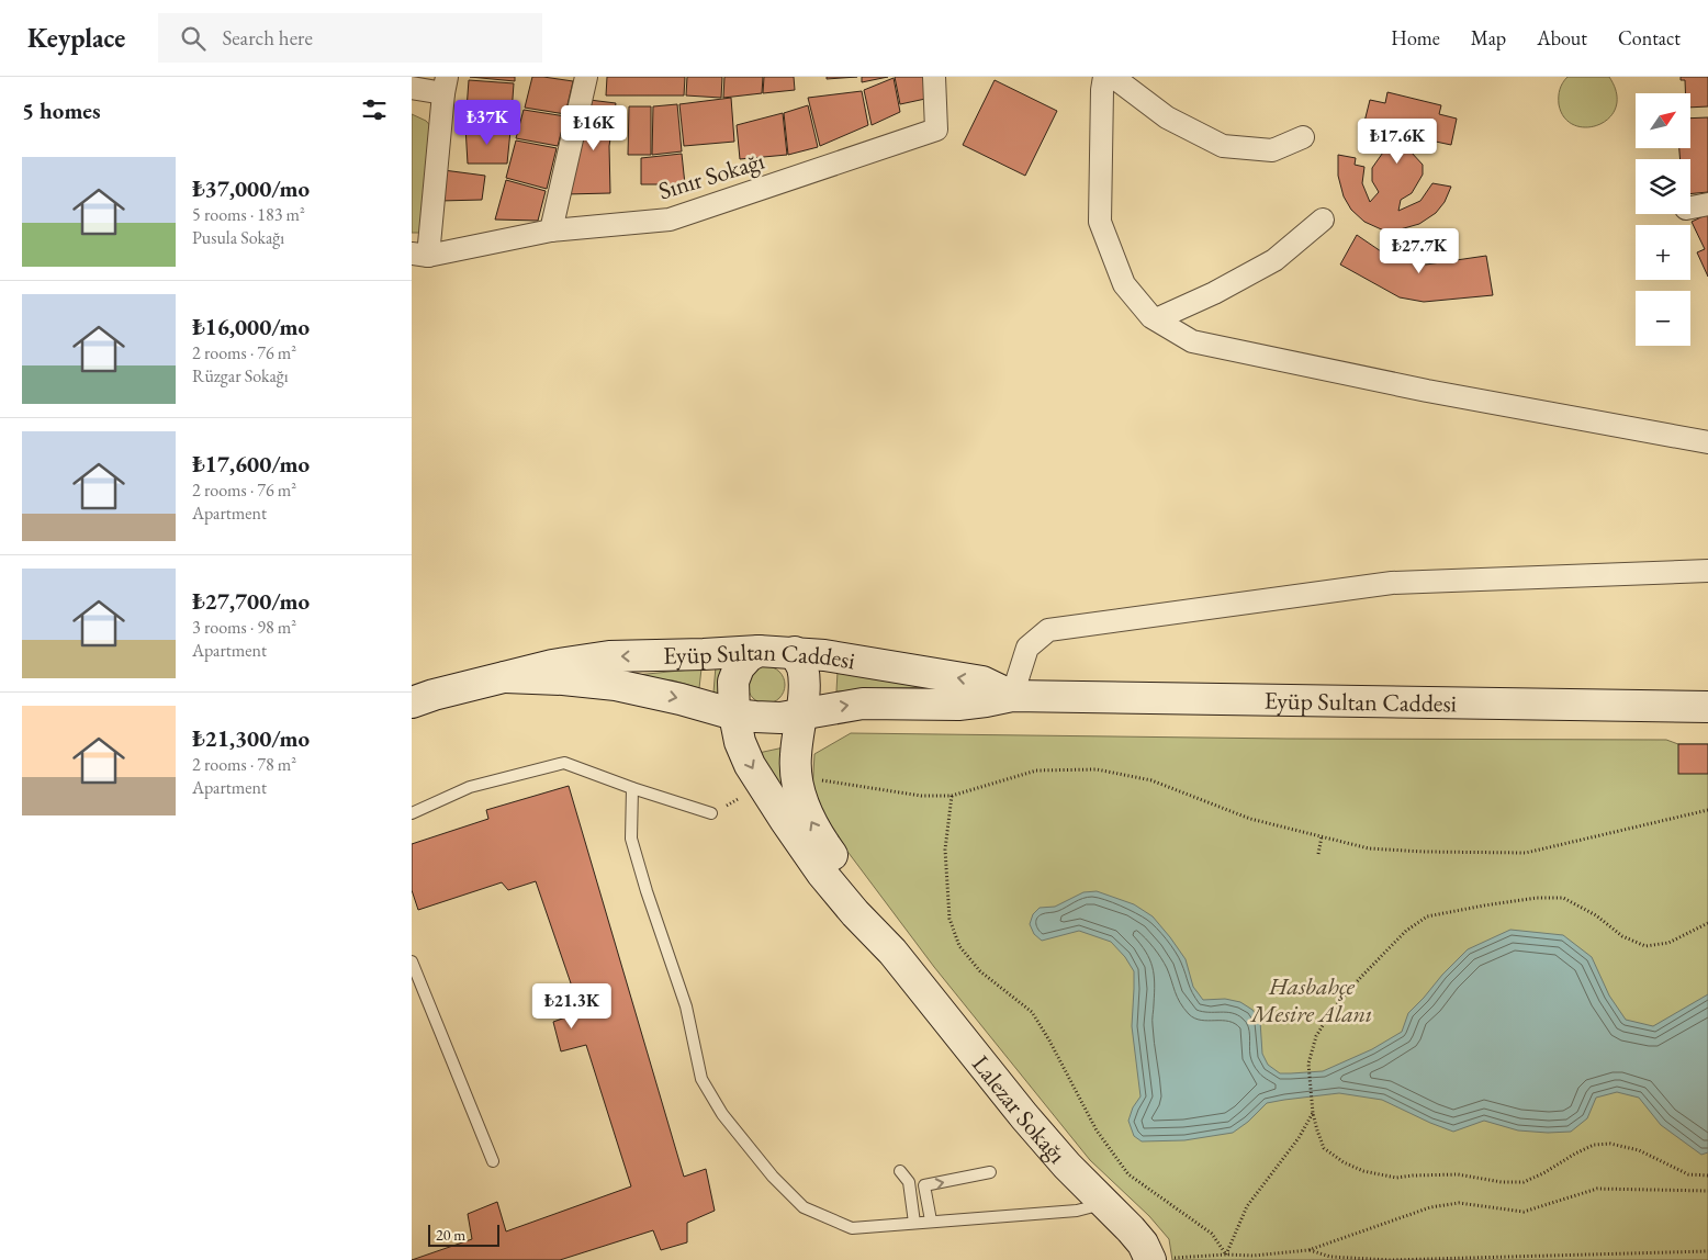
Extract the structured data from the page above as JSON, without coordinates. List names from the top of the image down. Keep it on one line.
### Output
{"streets":{"main road":["Eyüp Sultan Caddesi","Lalezar Sokağı"],"street":["Sınır Sokağı"]},"crossings":[["Eyüp Sultan Caddesi","Lalezar Sokağı"]],"parks":["Hasbahçe Mesire Alanı"],"scale_bar":"20 m","north":"top right","page":{"header":"Keyplace","search":"Search here","nav":["Home","Map","About","Contact"],"heading":"5 homes","map_buttons":["+","−"],"price":["₺37K","₺16K","₺17.6K","₺27.7K","₺21.3K"],"list":[{"name":"₺37,000/mo","note":"5 rooms · 183 m² · Pusula Sokağı"},{"name":"₺16,000/mo","note":"2 rooms · 76 m² · Rüzgar Sokağı"},{"name":"₺17,600/mo","note":"2 rooms · 76 m² · Apartment"},{"name":"₺27,700/mo","note":"3 rooms · 98 m² · Apartment"},{"name":"₺21,300/mo","note":"2 rooms · 78 m² · Apartment"}],"scale":"20 m"}}
